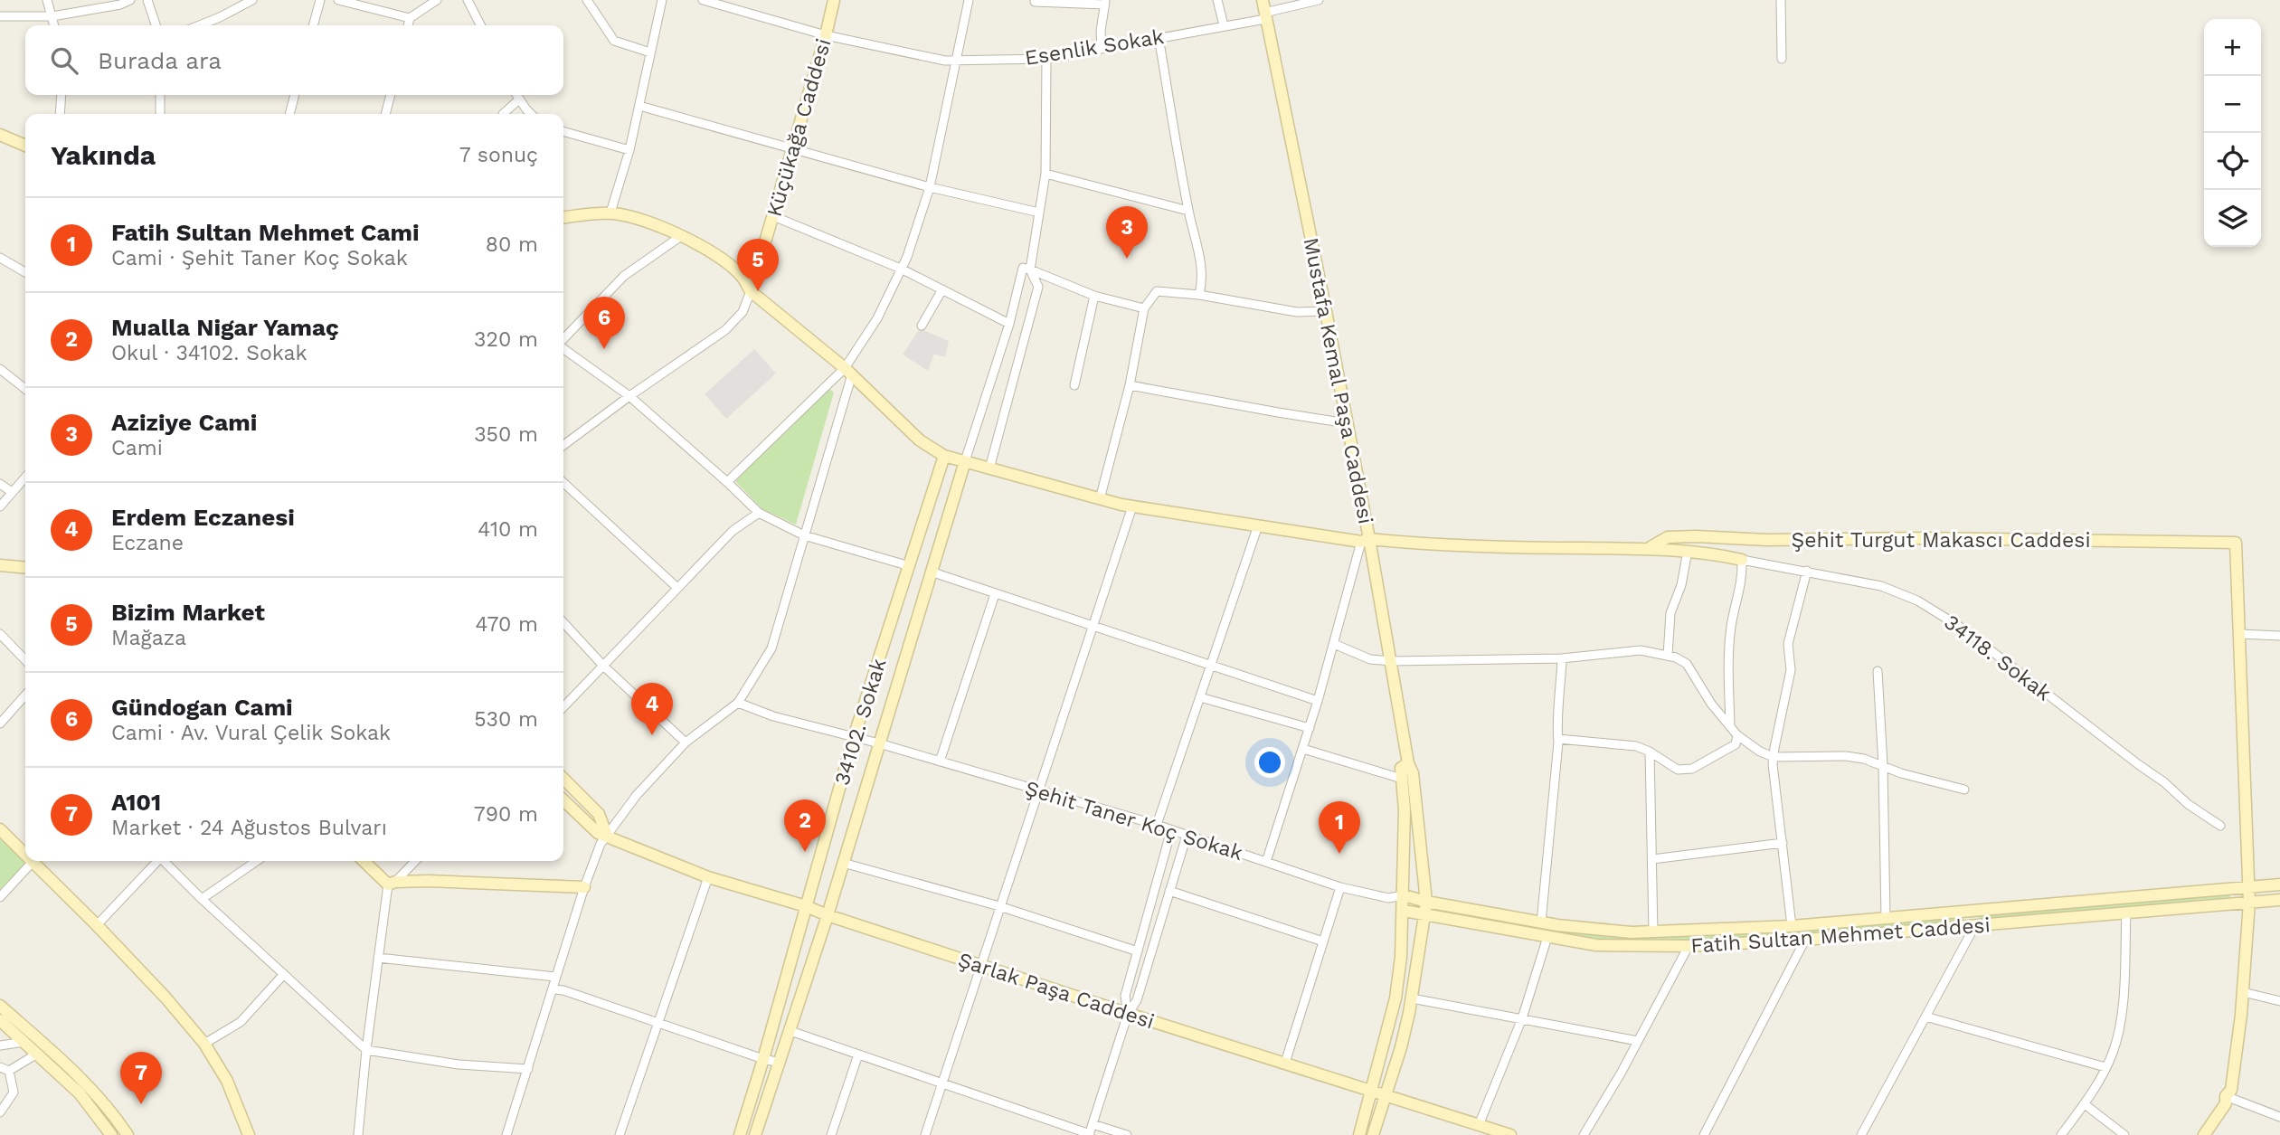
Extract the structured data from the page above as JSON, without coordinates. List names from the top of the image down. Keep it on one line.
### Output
{"streets":{"street":["Esenlik Sokak","Küçükağa Caddesi","Mustafa Kemal Paşa Caddesi","Şehit Turgut Makascı Caddesi","34118. Sokak","34102. Sokak","Şehit Taner Koç Sokak","Fatih Sultan Mehmet Caddesi","Şarlak Paşa Caddesi"]},"crossings":[["Esenlik Sokak","Küçükağa Caddesi"],["Esenlik Sokak","Mustafa Kemal Paşa Caddesi"],["Küçükağa Caddesi","Şehit Turgut Makascı Caddesi"],["Mustafa Kemal Paşa Caddesi","Şehit Turgut Makascı Caddesi"],["Mustafa Kemal Paşa Caddesi","Fatih Sultan Mehmet Caddesi"],["Mustafa Kemal Paşa Caddesi","Şarlak Paşa Caddesi"],["Şehit Turgut Makascı Caddesi","34118. Sokak"],["Şehit Turgut Makascı Caddesi","34102. Sokak"],["34102. Sokak","Şehit Taner Koç Sokak"],["34102. Sokak","Şarlak Paşa Caddesi"],["Şehit Taner Koç Sokak","Fatih Sultan Mehmet Caddesi"]],"page":{"map_buttons":["+","−"],"search":"Burada ara","heading":["Yakında","7 sonuç"],"list":[{"mark":"1","name":"Fatih Sultan Mehmet Cami","note":"Cami · Şehit Taner Koç Sokak","value":"80 m"},{"mark":"2","name":"Mualla Nigar Yamaç","note":"Okul · 34102. Sokak","value":"320 m"},{"mark":"3","name":"Aziziye Cami","note":"Cami","value":"350 m"},{"mark":"4","name":"Erdem Eczanesi","note":"Eczane","value":"410 m"},{"mark":"5","name":"Bizim Market","note":"Mağaza","value":"470 m"},{"mark":"6","name":"Gündogan Cami","note":"Cami · Av. Vural Çelik Sokak","value":"530 m"},{"mark":"7","name":"A101","note":"Market · 24 Ağustos Bulvarı","value":"790 m"}],"pins":["3","5","6","4","2","1","7"]}}
